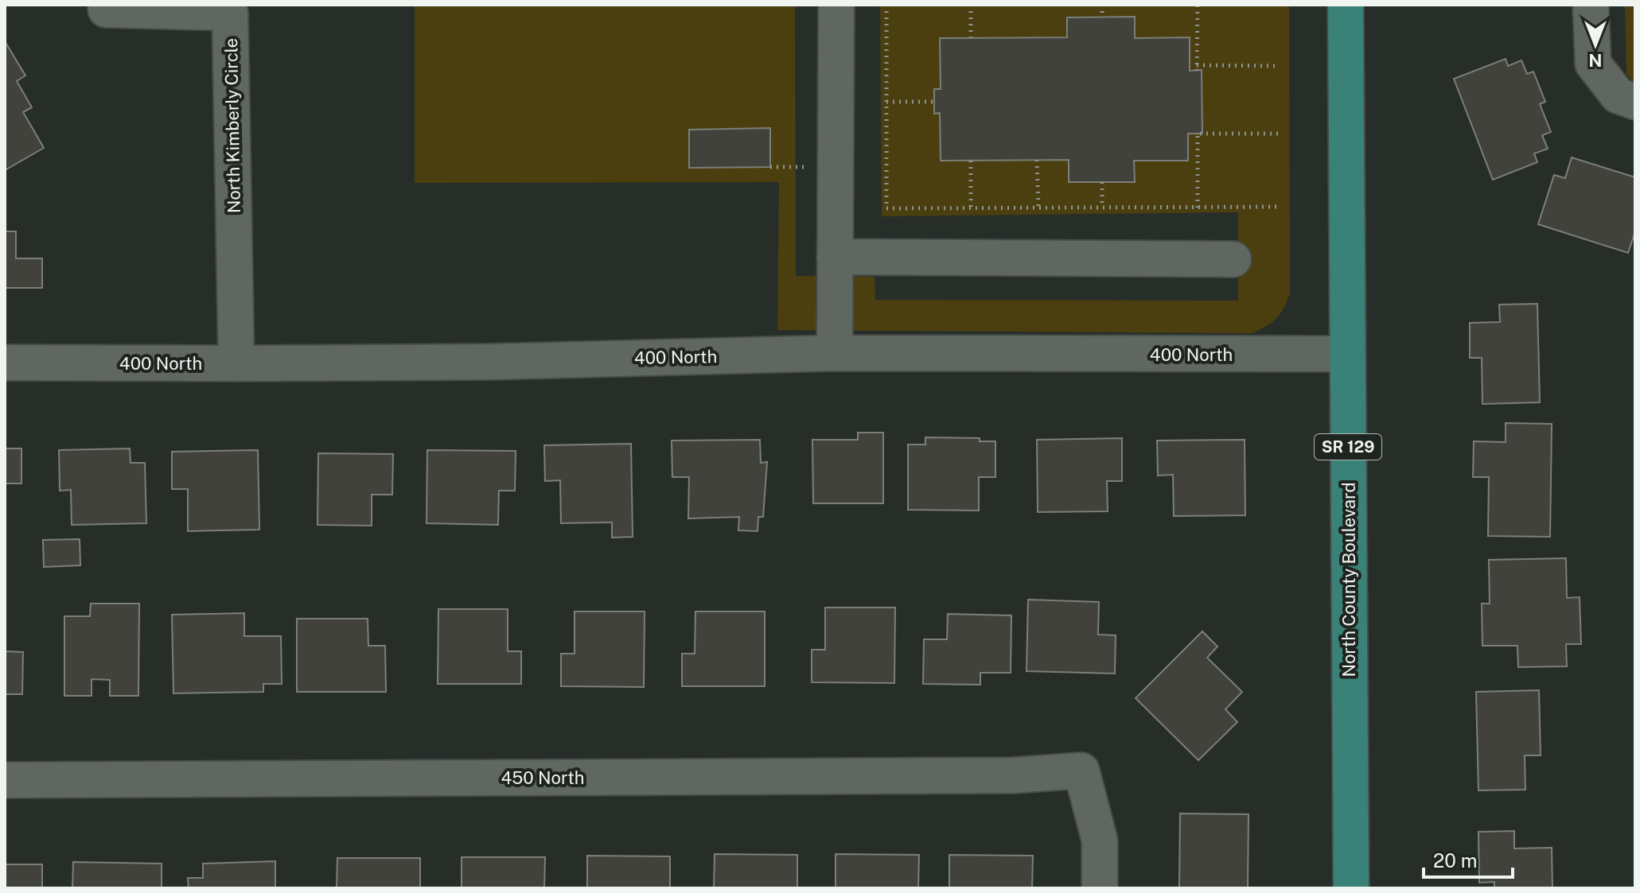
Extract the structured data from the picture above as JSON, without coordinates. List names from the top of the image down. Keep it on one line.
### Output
{"streets":{"main road":["SR 129","North County Boulevard"],"street":["North Kimberly Circle","400 North","450 North"]},"crossings":[["North Kimberly Circle","400 North"],["400 North","North County Boulevard"]],"scale_bar":"20 m","north":"bottom"}
